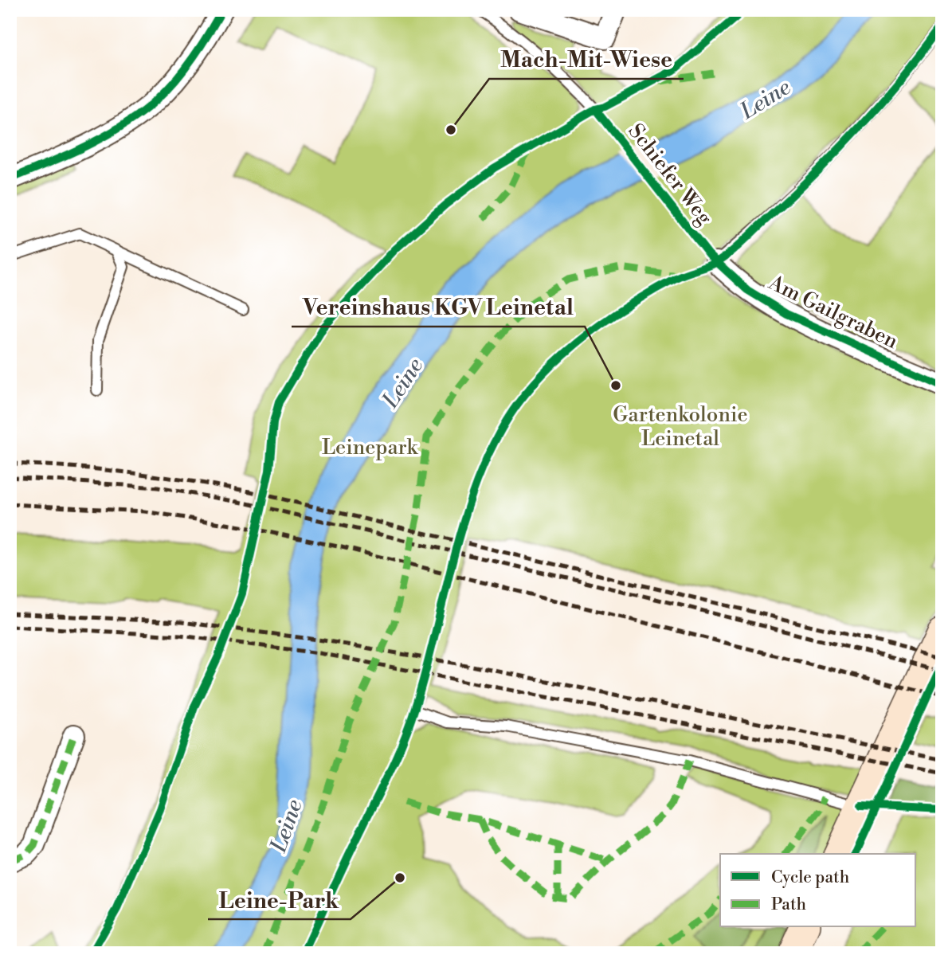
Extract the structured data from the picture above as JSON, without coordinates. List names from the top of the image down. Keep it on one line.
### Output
{"streets":{"street":["Am Gailgraben"],"cycle path":["Schiefer Weg"]},"water":["Leine"],"parks":["Gartenkolonie Leinetal","Leinepark"],"places":["Mach-Mit-Wiese","Vereinshaus KGV Leinetal","Leine-Park"],"legend":["Cycle path","Path"]}
